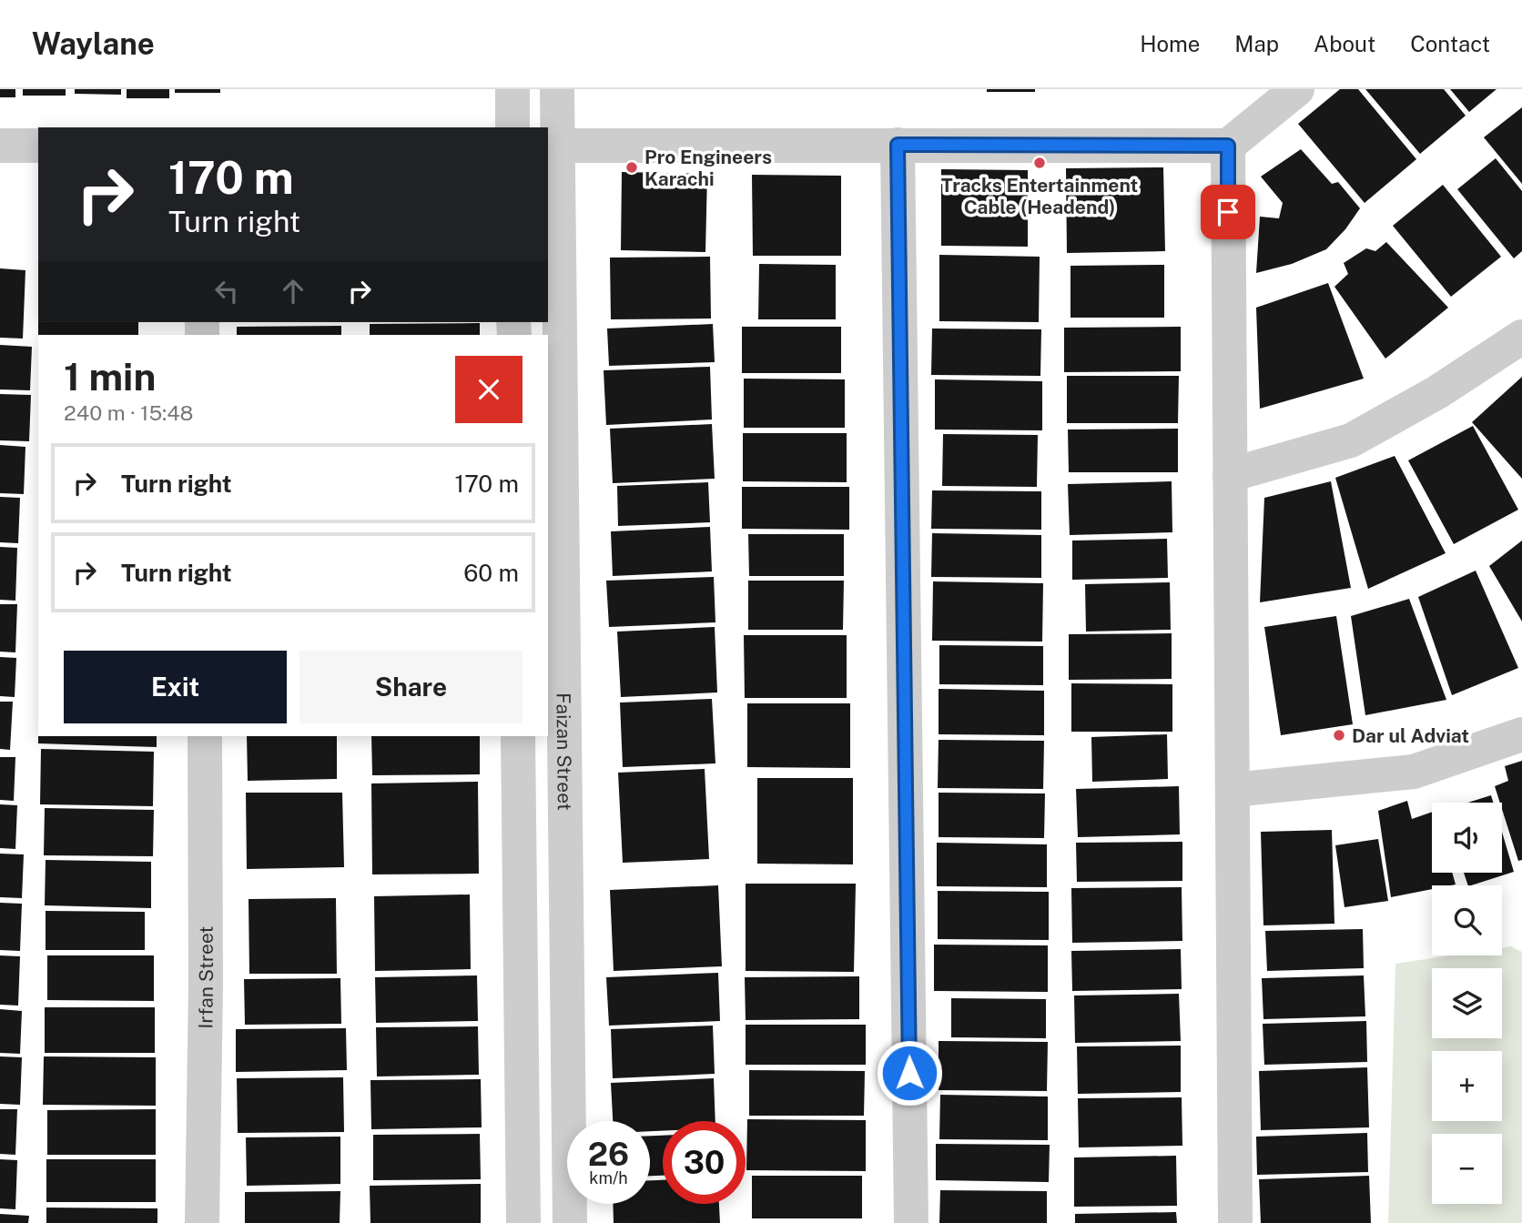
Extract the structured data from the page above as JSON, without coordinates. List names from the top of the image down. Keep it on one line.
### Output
{"streets":{"street":["Faizan Street","Irfan Street"]},"places":["Tracks Entertainment Cable (Headend)","Pro Engineers Karachi","Dar ul Adviat"],"page":{"header":"Waylane","nav":["Home","Map","About","Contact"],"turn":["170 m","Turn right"],"heading":["1 min","240 m · 15:48"],"list":[{"name":"Turn right","value":"170 m"},{"name":"Turn right","value":"60 m"}],"buttons":["Exit","Share"],"map_buttons":["+","−"],"speed":"26 km/h","limit":"30"}}
